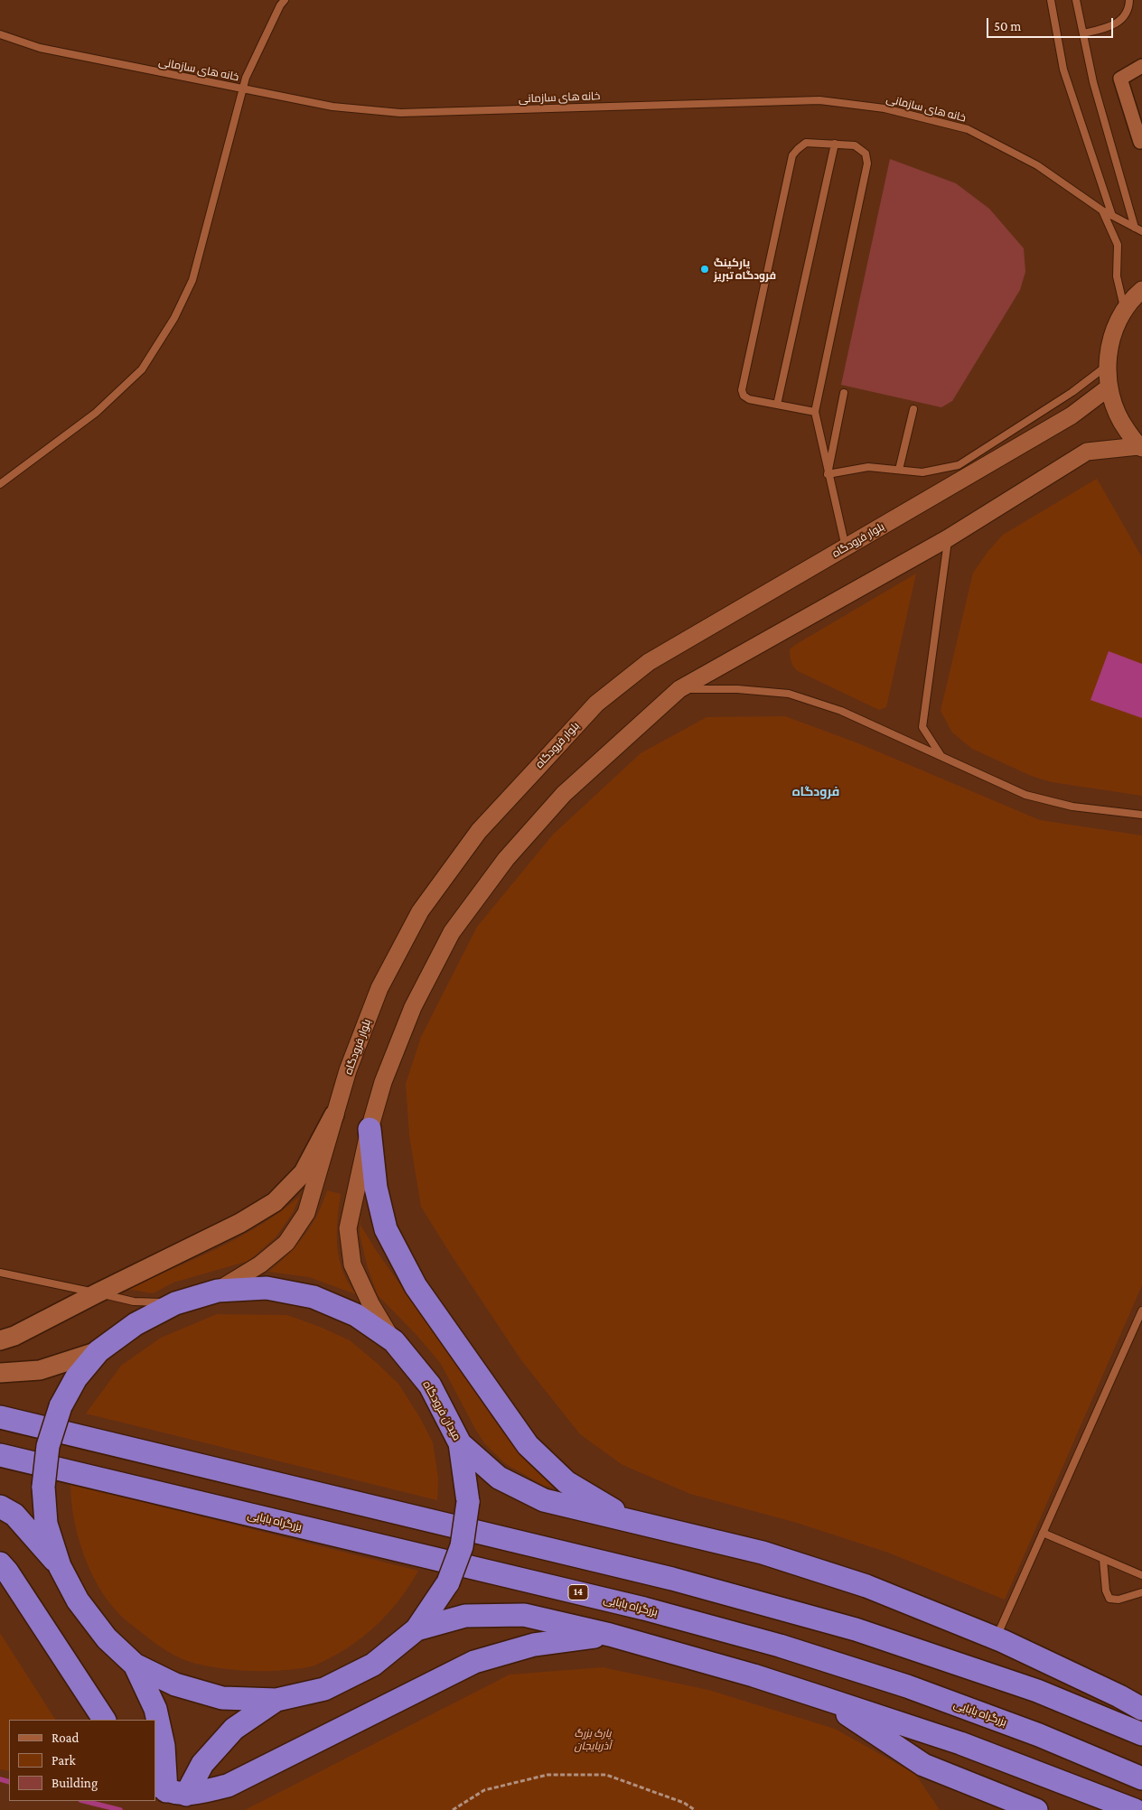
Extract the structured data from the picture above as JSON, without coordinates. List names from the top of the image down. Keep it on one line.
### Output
{"streets":{"highway":["میدان فرودگاه","بزرگراه بابایی","14"],"street":["بلوار فرودگاه"],"lane":["خانه های سازمانی"]},"crossings":[["بلوار فرودگاه","میدان فرودگاه"]],"districts":["فرودگاه"],"parks":["پارک بزرگ آذربایجان"],"places":["پارکینگ فرودگاه تبریز"],"legend":["Road","Park","Building"],"scale_bar":"50 m"}
